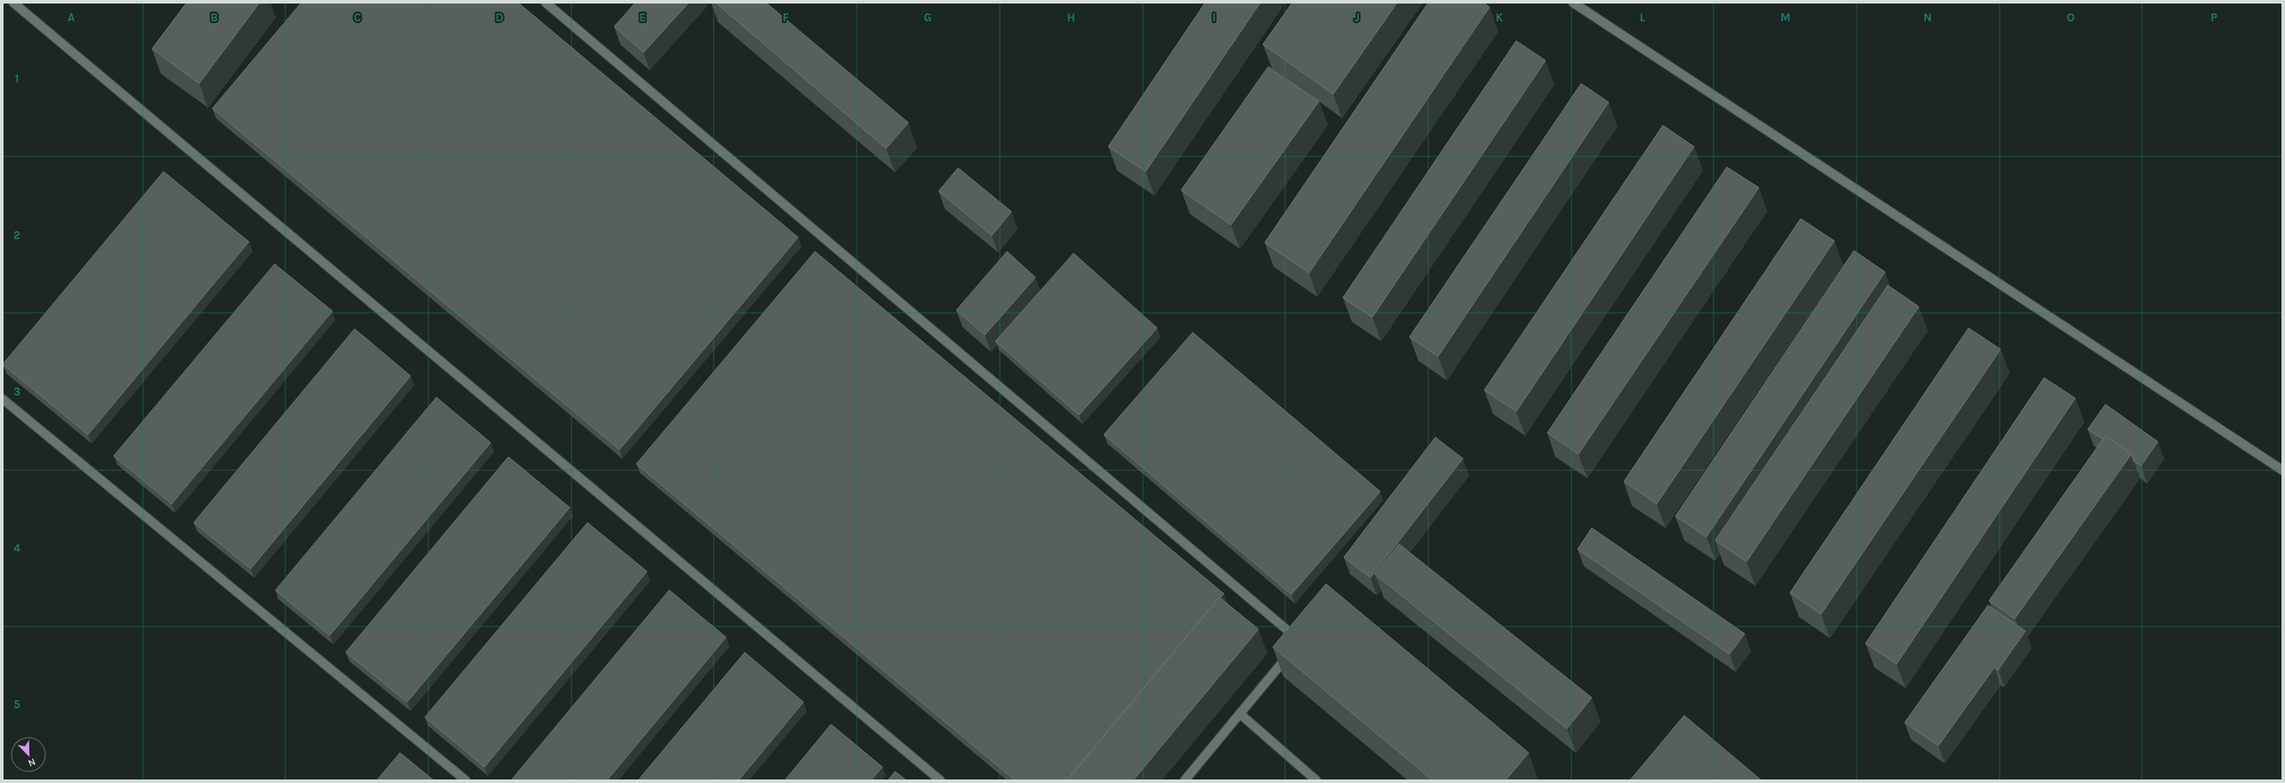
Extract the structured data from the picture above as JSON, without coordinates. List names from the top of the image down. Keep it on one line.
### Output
{"north":"bottom right","grid":{"columns":["A","B","C","D","E","F","G","H","I","J","K","L","M","N","O","P"],"rows":["1","2","3","4","5"]}}
